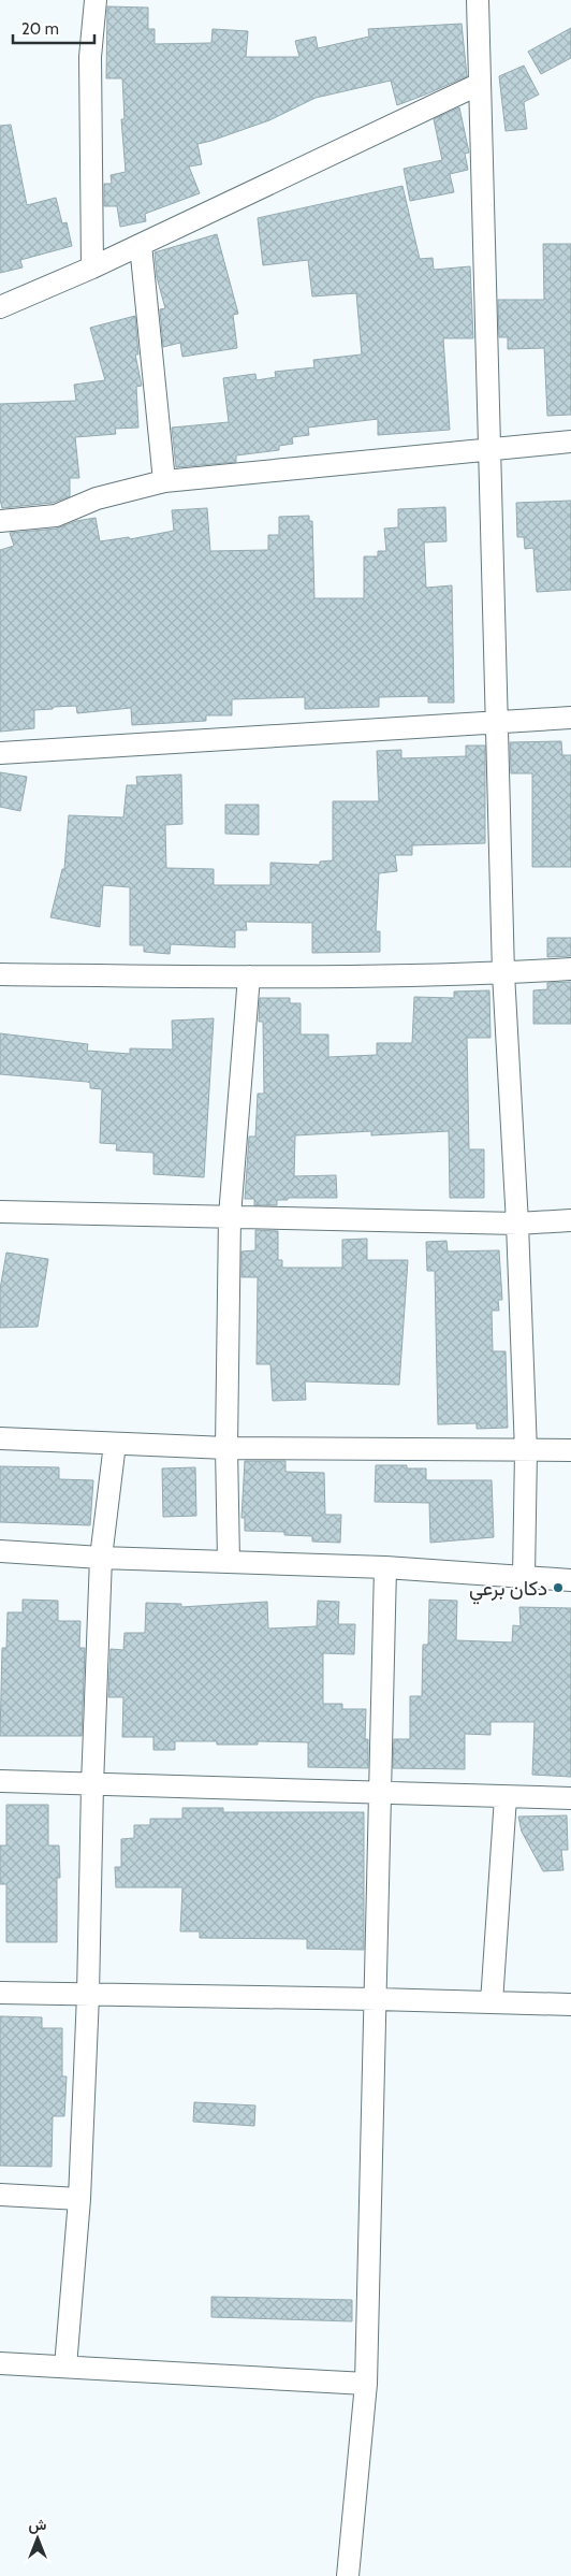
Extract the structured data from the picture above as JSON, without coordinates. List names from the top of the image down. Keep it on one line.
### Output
{"places":["دكان برعي"],"scale_bar":"20 m","north":"top"}
